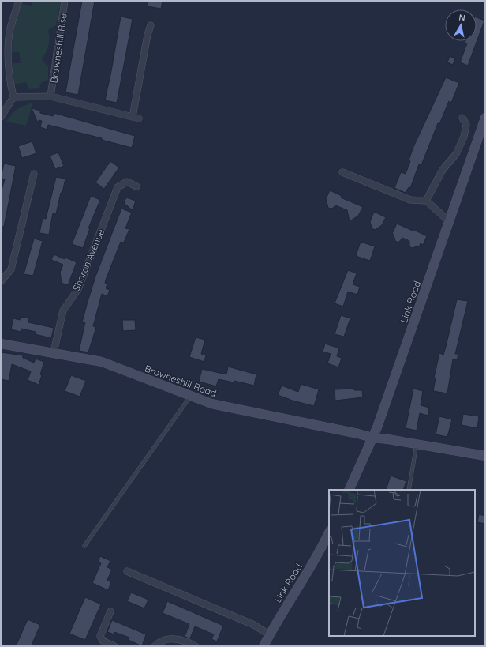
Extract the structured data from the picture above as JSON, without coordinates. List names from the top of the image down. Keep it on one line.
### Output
{"streets":{"street":["Browneshill Rise","Sharon Avenue","Link Road","Browneshill Road"]},"crossings":[["Sharon Avenue","Browneshill Road"],["Link Road","Browneshill Road"]],"north":"top"}
